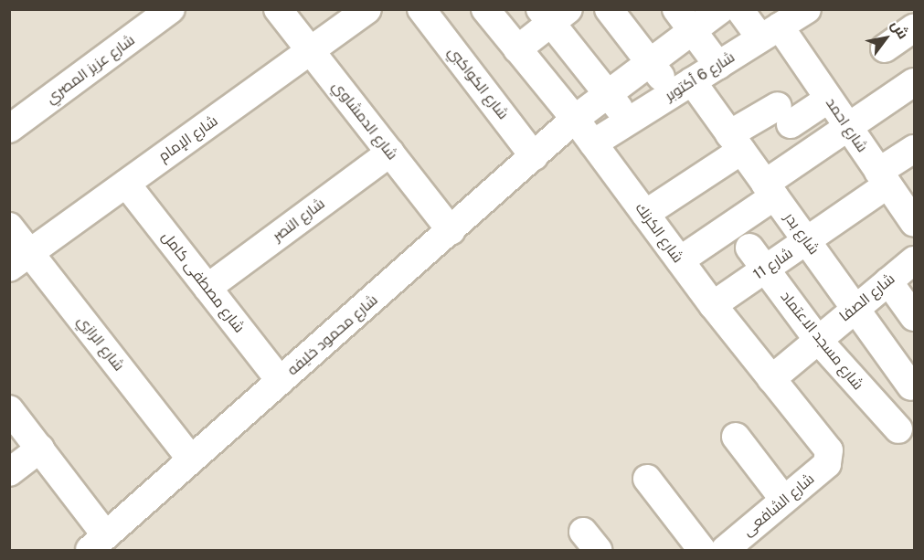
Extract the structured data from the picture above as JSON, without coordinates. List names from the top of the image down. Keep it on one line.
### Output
{"streets":{"street":["شارع عزيز المصري","شارع 6 أكتوبر","شارع الكواكبي","شارع الدمشاوي","شارع احمد","شارع الإمام","شارع النصر","شارع الكرنك","شارع بدر","شارع 11","شارع مصطفى كامل","شارع الصفا","شارع محمود خليفه","شارع مسجد الاعتماد","شارع الرازي","شارع الشافعى"]},"crossings":[["شارع 6 أكتوبر","شارع احمد"],["شارع 6 أكتوبر","شارع الكرنك"],["شارع 6 أكتوبر","شارع بدر"],["شارع الكواكبي","شارع محمود خليفه"],["شارع الدمشاوي","شارع الإمام"],["شارع الدمشاوي","شارع النصر"],["شارع الدمشاوي","شارع محمود خليفه"],["شارع احمد","شارع 11"],["شارع الإمام","شارع مصطفى كامل"],["شارع الإمام","شارع الرازي"],["شارع النصر","شارع مصطفى كامل"],["شارع الكرنك","شارع 11"],["شارع الكرنك","شارع الصفا"],["شارع الكرنك","شارع محمود خليفه"],["شارع الكرنك","شارع الشافعى"],["شارع بدر","شارع 11"],["شارع بدر","شارع الصفا"],["شارع بدر","شارع محمود خليفه"],["شارع 11","شارع مسجد الاعتماد"],["شارع مصطفى كامل","شارع محمود خليفه"],["شارع الصفا","شارع مسجد الاعتماد"],["شارع محمود خليفه","شارع الرازي"]],"north":"top right"}
